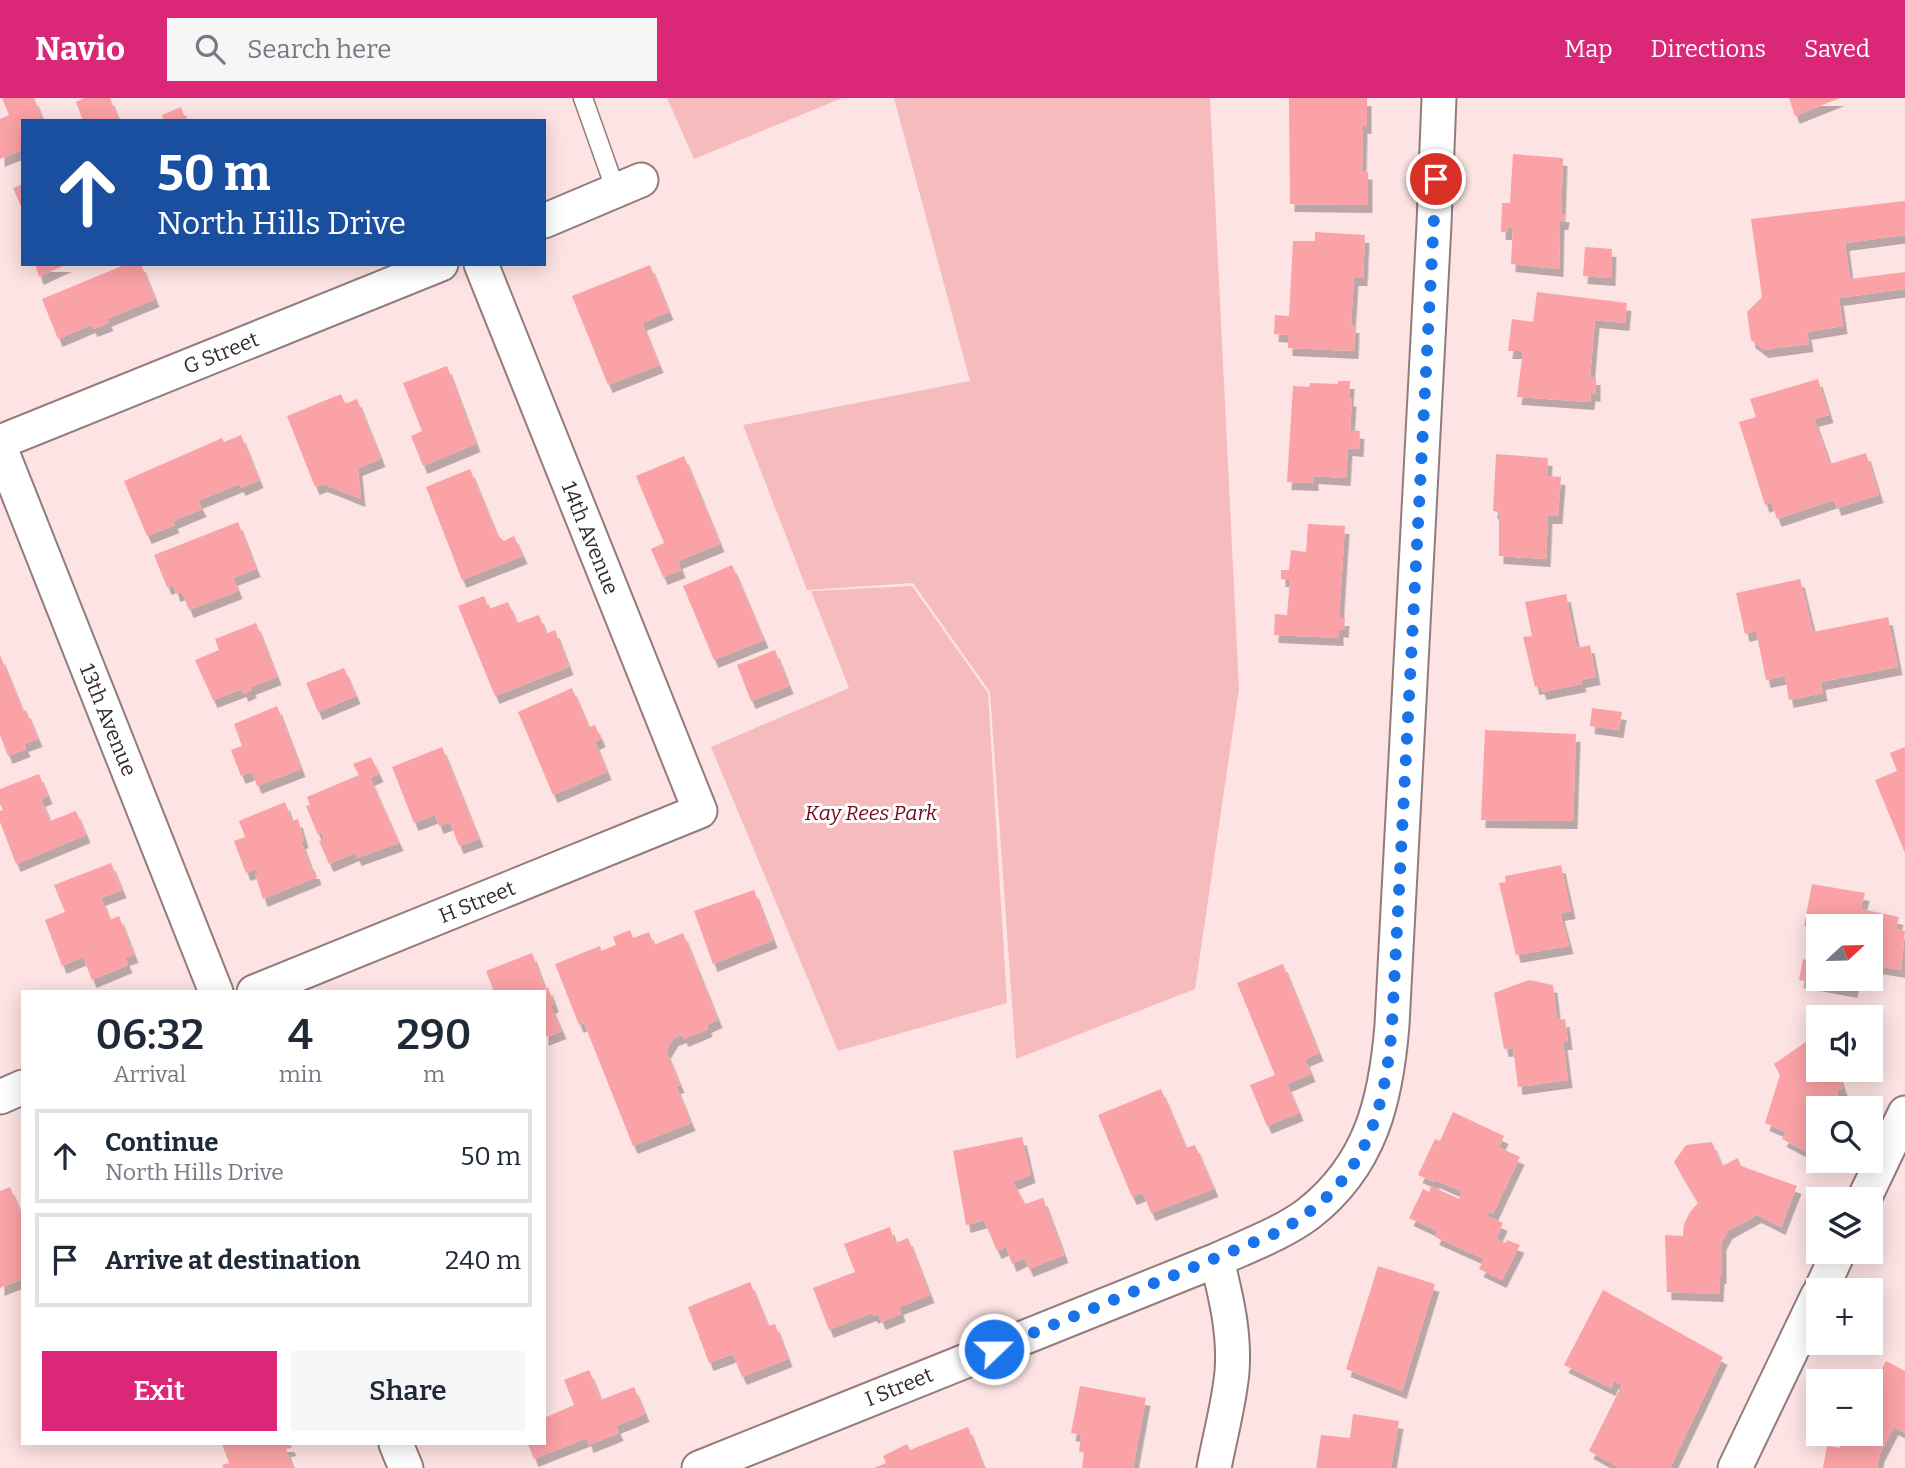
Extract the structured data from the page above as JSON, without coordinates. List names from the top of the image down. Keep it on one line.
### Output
{"streets":{"street":["G Street","14th Avenue","13th Avenue","H Street","I Street"]},"crossings":[["G Street","13th Avenue"],["14th Avenue","H Street"]],"parks":["Kay Rees Park"],"north":"right","page":{"header":"Navio","search":"Search here","nav":["Map","Directions","Saved"],"turn":["50 m","North Hills Drive"],"map_buttons":["+","−"],"eta":["06:32","Arrival","4","min","290","m"],"list":[{"name":"Continue","note":"North Hills Drive","value":"50 m"},{"name":"Arrive at destination","value":"240 m"}],"buttons":["Exit","Share"]}}
